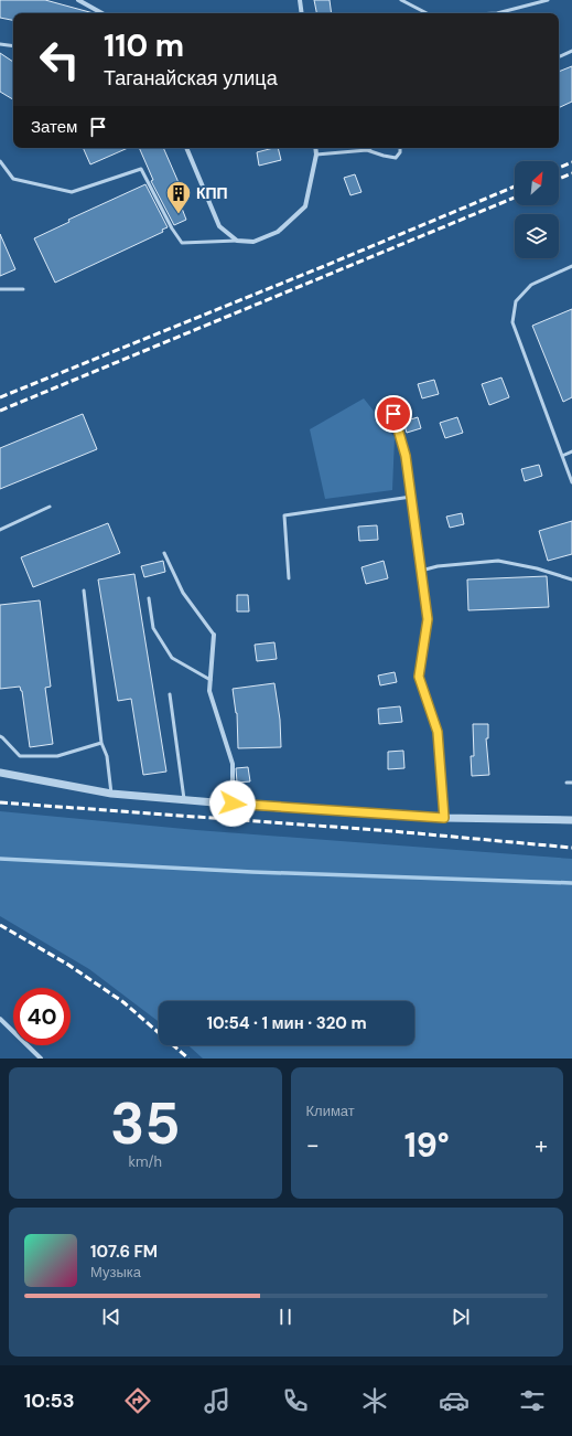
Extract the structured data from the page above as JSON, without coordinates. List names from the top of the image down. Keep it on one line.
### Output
{"places":{"building":["КПП"]},"north":"top right","page":{"turn":["110 m","Таганайская улица"],"then":"Затем","limit":"40","trip":"10:54 · 1 мин · 320 m","tile":[["35","km/h"],"Климат"],"heat":["−","19°","+"],"song":["107.6 FM","Музыка"],"tabs":"10:53"}}
